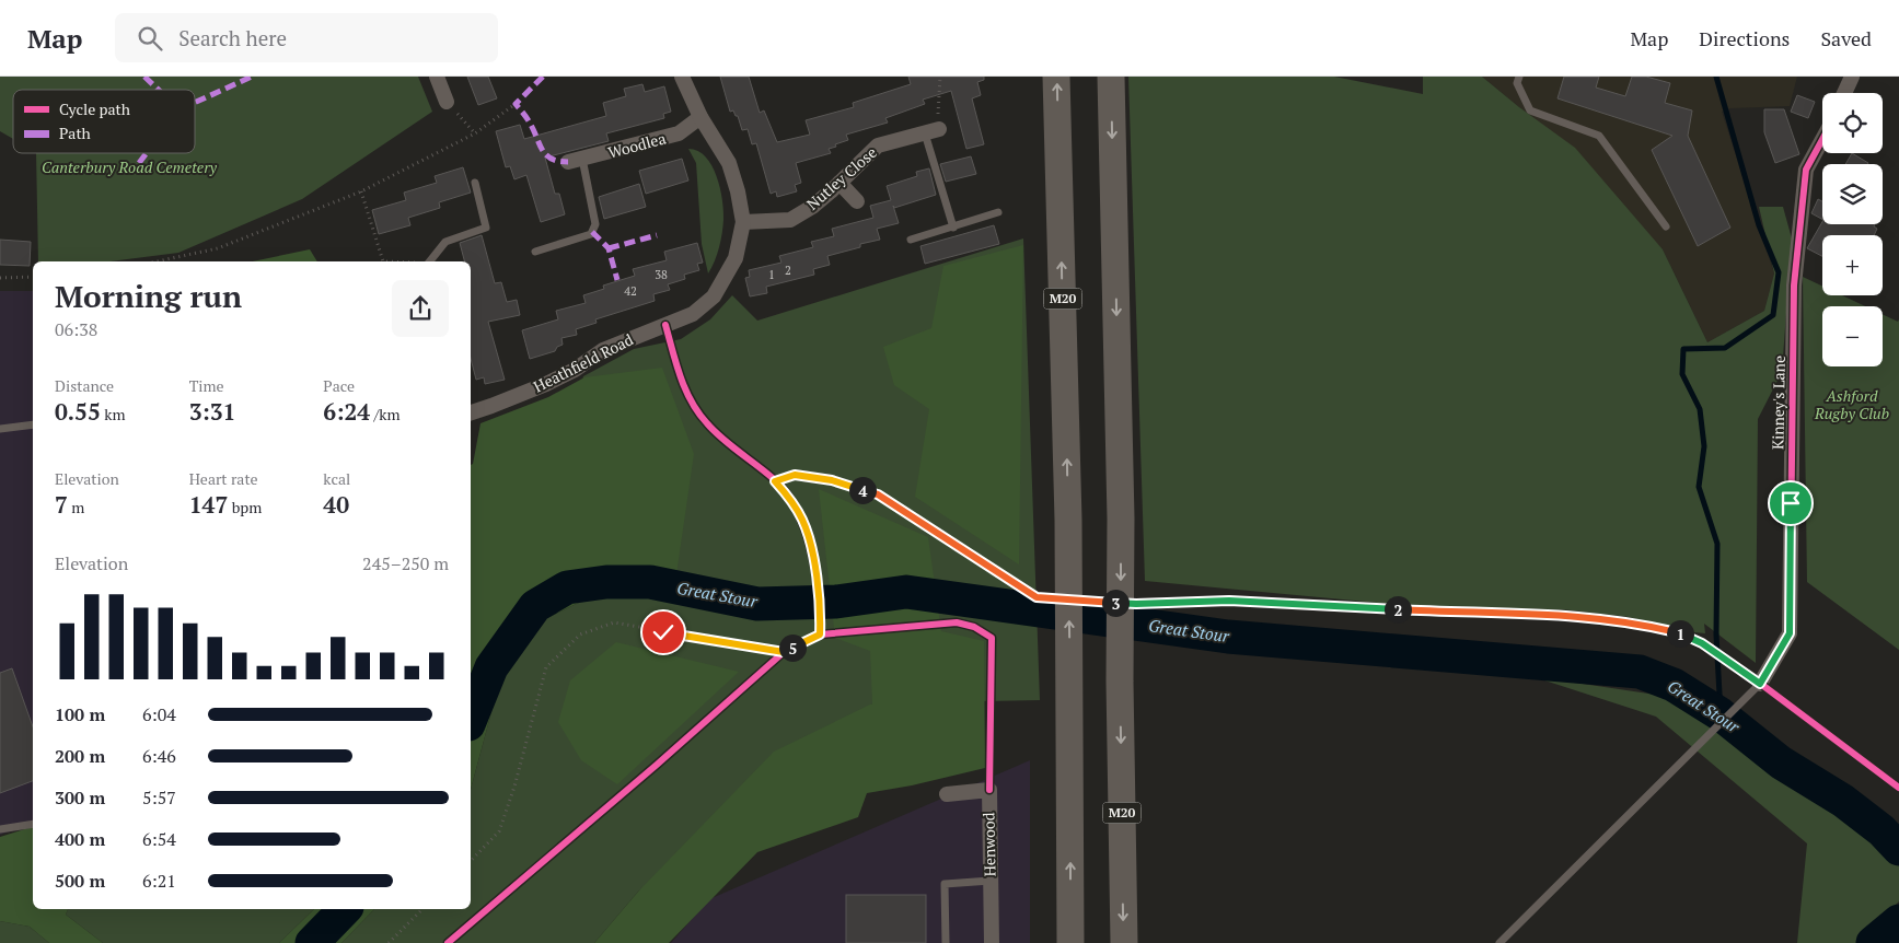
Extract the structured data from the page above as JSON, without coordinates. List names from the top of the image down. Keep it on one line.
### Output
{"streets":{"highway":["M20"],"street":["Woodlea","Nutley Close","Heathfield Road","Kinney's Lane","Henwood"]},"crossings":[["Woodlea","Heathfield Road"],["Nutley Close","Heathfield Road"]],"water":["Great Stour"],"parks":["Canterbury Road Cemetery","Ashford Rugby Club"],"house_numbers":["2","38","1","42"],"legend":["Cycle path","Path"],"page":{"header":"Map","search":"Search here","nav":["Map","Directions","Saved"],"map_buttons":["+","−"],"heading":["Morning run","06:38"],"stats":[["Distance","0.55 km"],["Time","3:31"],["Pace","6:24 /km"],["Elevation","7 m"],["Heart rate","147 bpm"],["kcal","40"]],"pins":["4","3","2","1","5"],"chart":["Elevation","245–250 m"],"list":[{"name":"100 m","note":"6:04"},{"name":"200 m","note":"6:46"},{"name":"300 m","note":"5:57"},{"name":"400 m","note":"6:54"},{"name":"500 m","note":"6:21"}]}}
